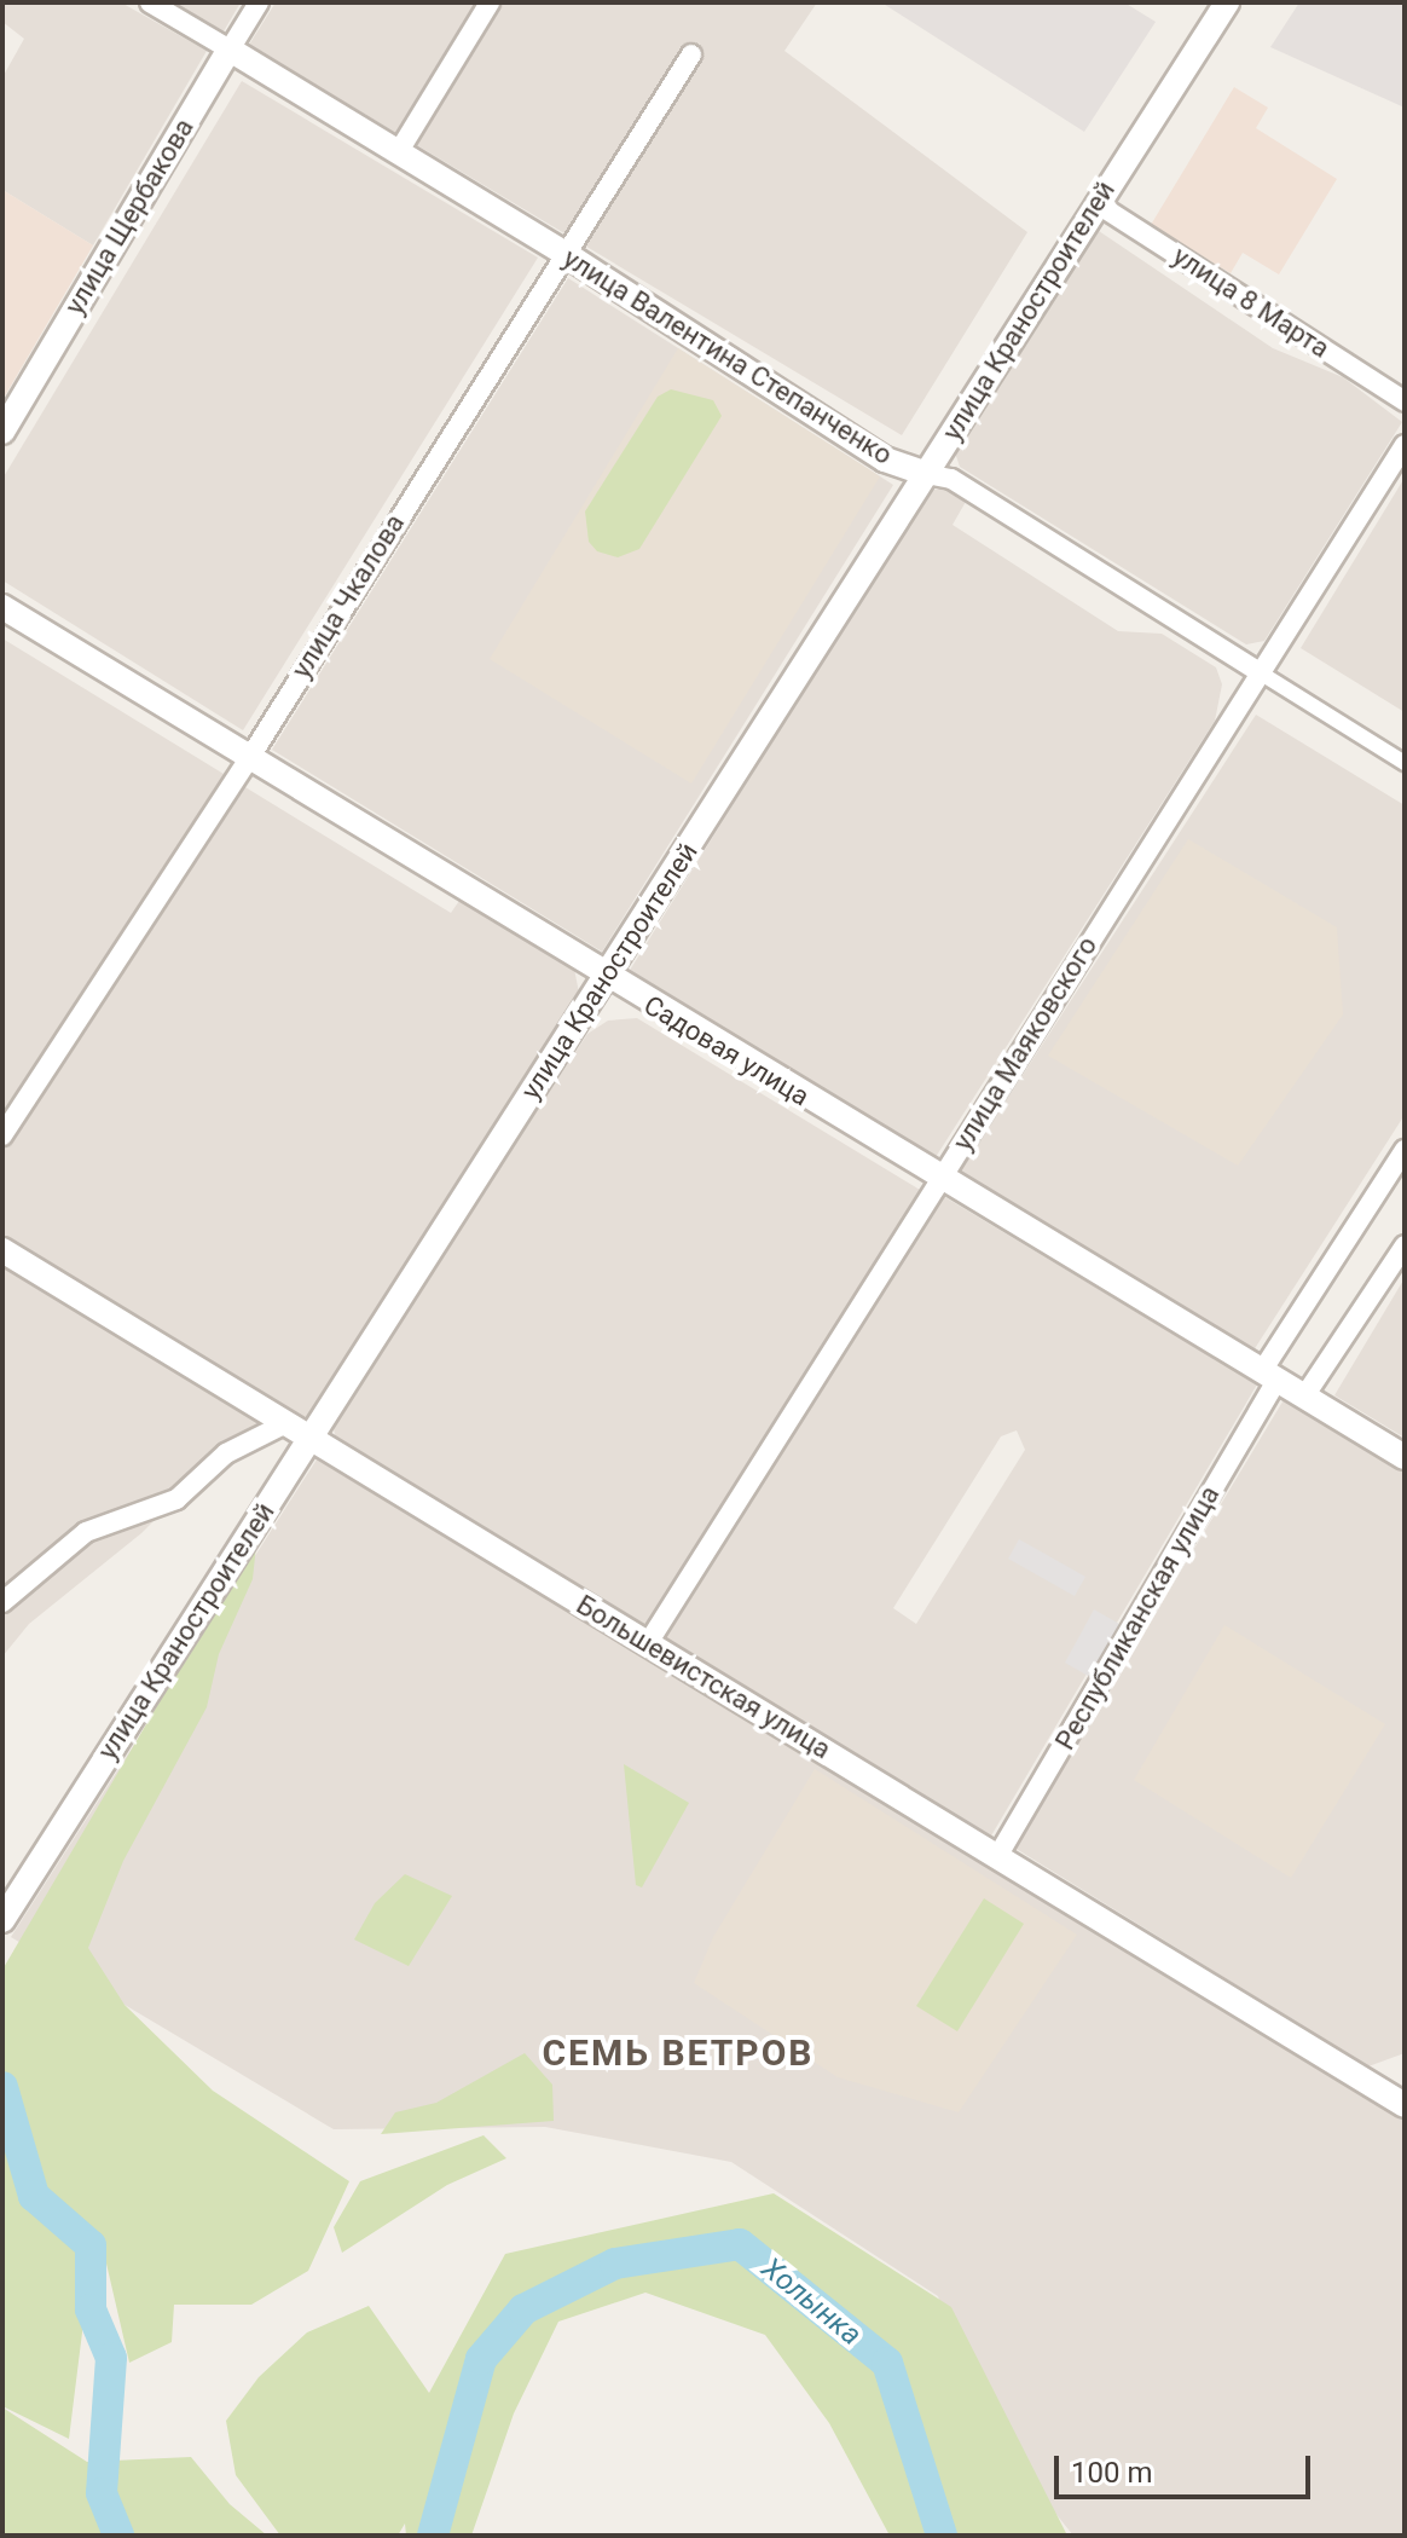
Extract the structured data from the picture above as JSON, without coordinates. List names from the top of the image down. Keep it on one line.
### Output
{"streets":{"street":["улица Щербакова","улица 8 Марта","улица Краностроителей","улица Валентина Степанченко","улица Чкалова","улица Маяковского","Садовая улица","Республиканская улица","Большевистская улица"]},"crossings":[["улица Щербакова","улица Валентина Степанченко"],["улица 8 Марта","улица Краностроителей"],["улица Краностроителей","улица Валентина Степанченко"],["улица Краностроителей","Садовая улица"],["улица Краностроителей","Большевистская улица"],["улица Валентина Степанченко","улица Чкалова"],["улица Валентина Степанченко","улица Маяковского"],["улица Чкалова","Садовая улица"],["улица Маяковского","Садовая улица"],["улица Маяковского","Большевистская улица"],["Садовая улица","Республиканская улица"],["Республиканская улица","Большевистская улица"]],"districts":["СЕМЬ ВЕТРОВ"],"water":["Холынка"],"scale_bar":"100 m"}
